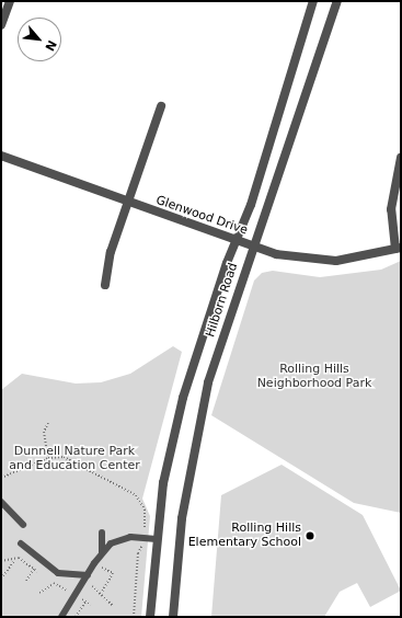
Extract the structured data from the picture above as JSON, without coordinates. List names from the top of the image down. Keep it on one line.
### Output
{"streets":{"street":["Glenwood Drive","Hilborn Road"]},"crossings":[["Glenwood Drive","Hilborn Road"]],"parks":["Rolling Hills Neighborhood Park","Dunnell Nature Park and Education Center"],"places":["Rolling Hills Elementary School"],"north":"bottom right"}
